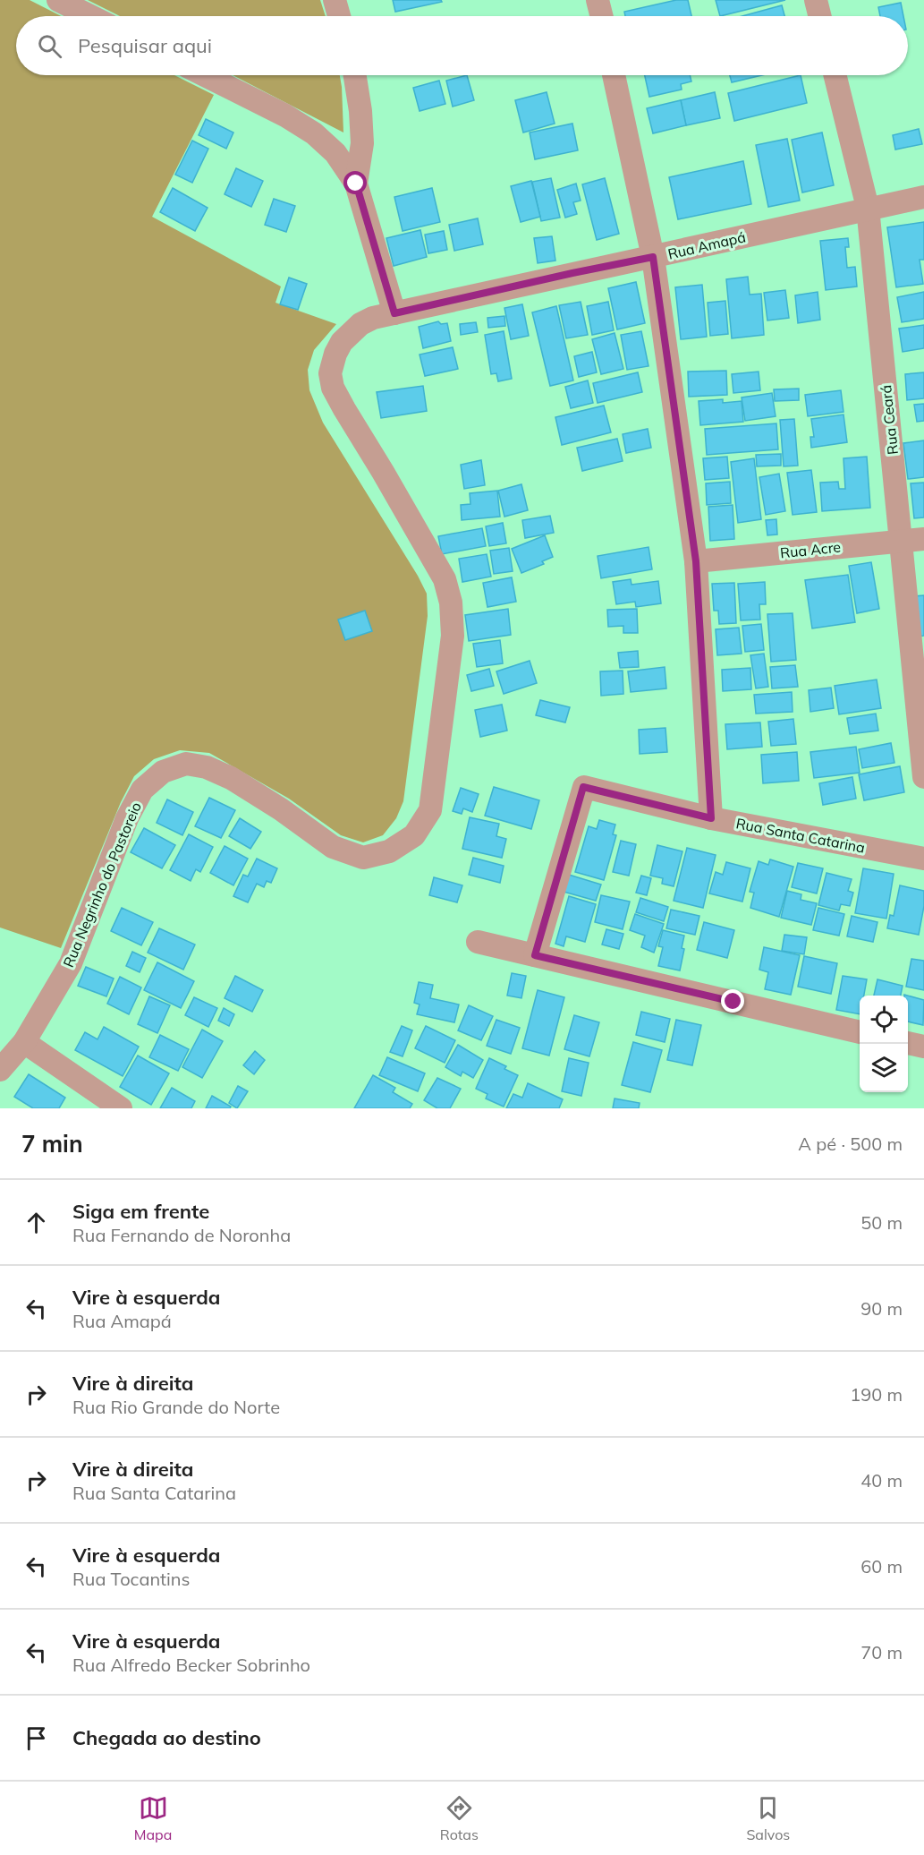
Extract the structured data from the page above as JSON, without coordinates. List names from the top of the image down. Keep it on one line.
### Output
{"streets":{"street":["Rua Amapá","Rua Ceará","Rua Acre","Rua Santa Catarina","Rua Negrinho do Pastoreio"]},"crossings":[["Rua Amapá","Rua Ceará"],["Rua Amapá","Rua Negrinho do Pastoreio"],["Rua Ceará","Rua Acre"]],"page":{"search":"Pesquisar aqui","heading":["7 min","A pé · 500 m"],"list":[["Siga em frente","Rua Fernando de Noronha","50 m"],["Vire à esquerda","Rua Amapá","90 m"],["Vire à direita","Rua Rio Grande do Norte","190 m"],["Vire à direita","Rua Santa Catarina","40 m"],["Vire à esquerda","Rua Tocantins","60 m"],["Vire à esquerda","Rua Alfredo Becker Sobrinho","70 m"],"Chegada ao destino"],"nav":["Mapa","Rotas","Salvos"]}}
